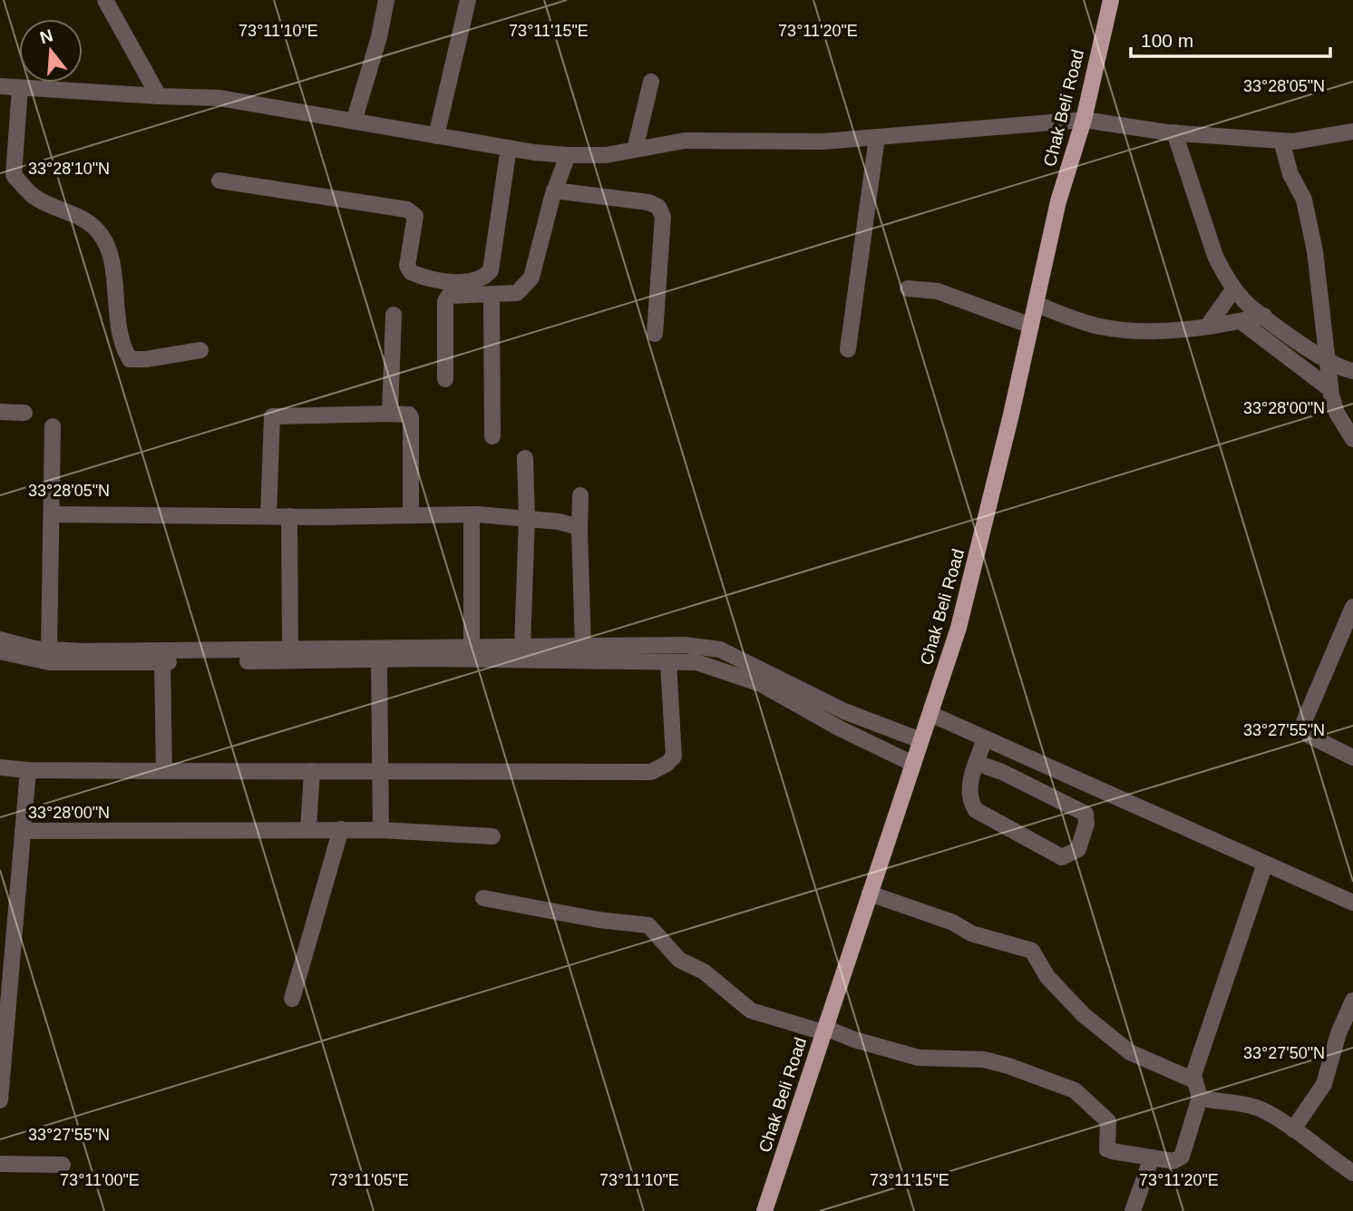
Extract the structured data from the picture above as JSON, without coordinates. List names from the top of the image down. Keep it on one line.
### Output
{"streets":{"main road":["Chak Beli Road"]},"scale_bar":"100 m","north":"top","coordinates":["73°11'10\"E","73°11'15\"E","73°11'20\"E","33°28'05\"N","33°28'10\"N","33°28'00\"N","33°27'55\"N","33°27'50\"N","73°11'00\"E","73°11'05\"E"]}
